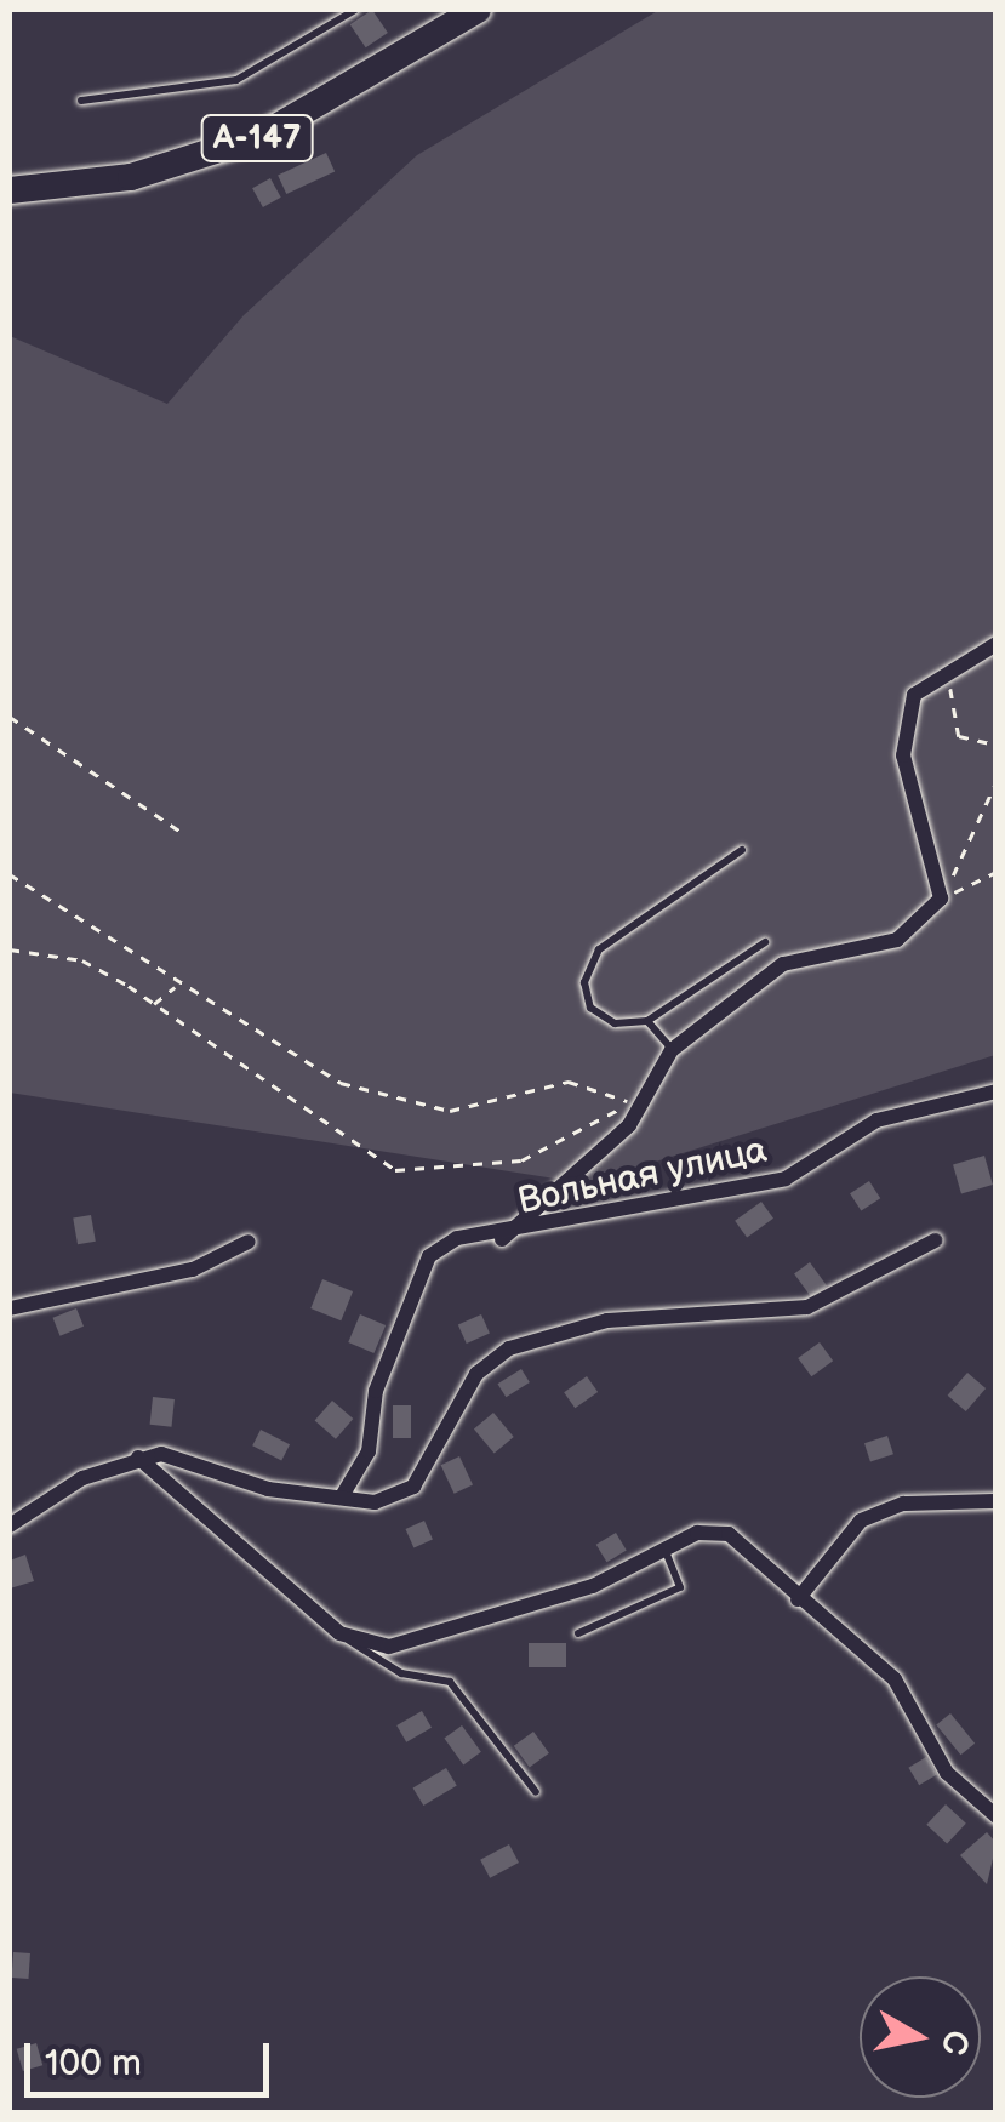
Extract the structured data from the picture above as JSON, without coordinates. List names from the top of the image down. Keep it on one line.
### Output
{"streets":{"highway":["А-147"],"street":["Вольная улица"]},"scale_bar":"100 m","north":"right"}
